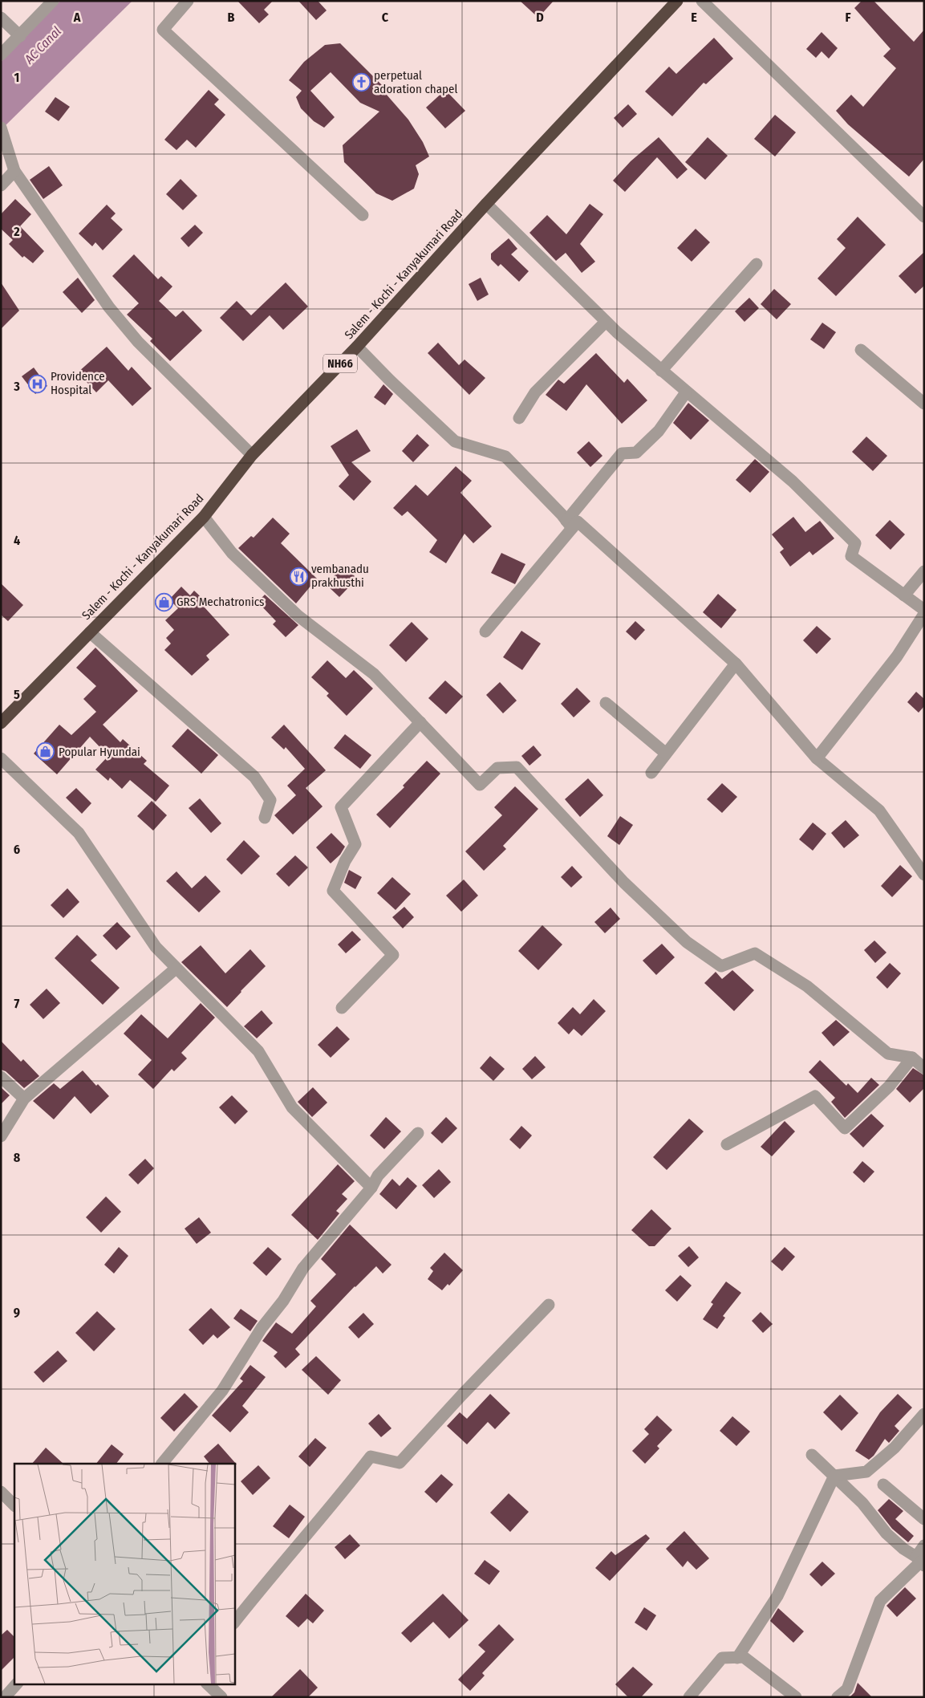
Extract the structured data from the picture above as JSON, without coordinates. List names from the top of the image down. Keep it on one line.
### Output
{"streets":{"highway":["Salem - Kochi - Kanyakumari Road","NH66"]},"water":["AC Canal"],"places":{"church":["perpetual adoration chapel"],"hospital":["Providence Hospital"],"restaurant":["vembanadu prakhusthi"],"shop":["GRS Mechatronics","Popular Hyundai"]},"grid":{"columns":["A","B","C","D","E","F"],"rows":["1","2","3","4","5","6","7","8","9"]}}
